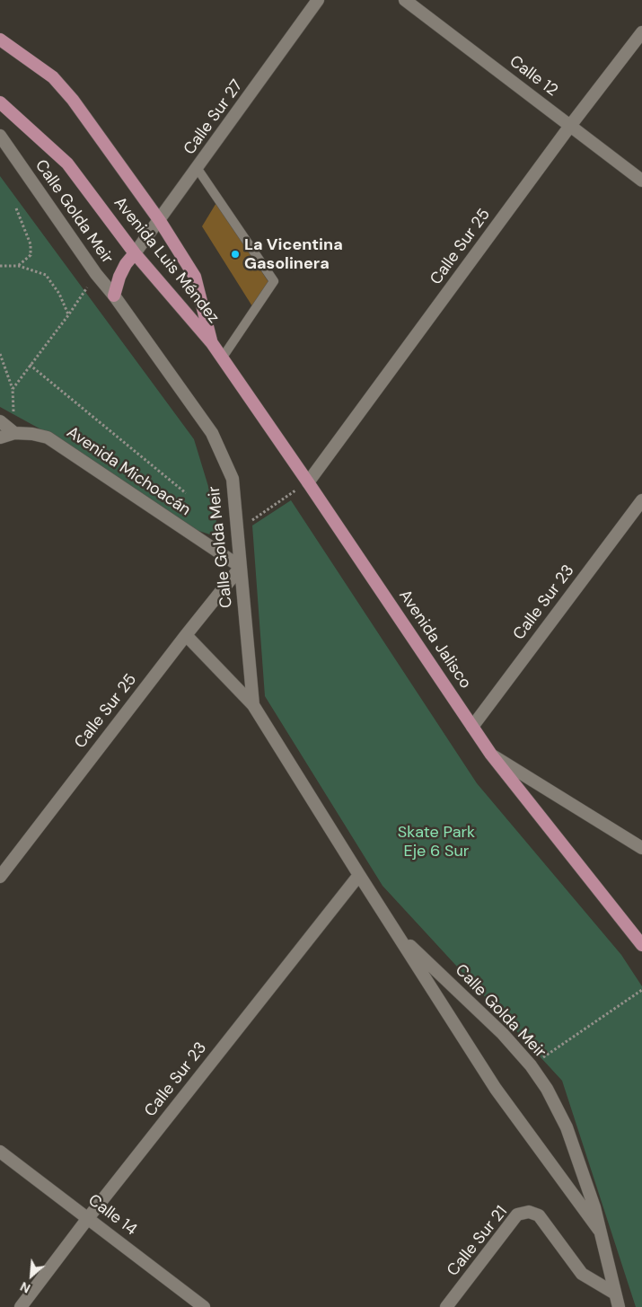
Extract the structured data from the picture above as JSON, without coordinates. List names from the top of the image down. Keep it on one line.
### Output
{"streets":{"main road":["Avenida Luis Méndez","Avenida Jalisco"],"street":["Calle 12","Calle Sur 27","Calle Golda Meir","Calle Sur 25","Avenida Michoacán","Calle Sur 23","Calle 14","Calle Sur 21"]},"crossings":[["Calle 12","Calle Sur 25"],["Calle Sur 27","Avenida Luis Méndez"],["Calle Golda Meir","Calle Sur 25"],["Calle Golda Meir","Avenida Michoacán"],["Calle Golda Meir","Calle Sur 23"],["Calle Golda Meir","Calle Sur 21"],["Calle Sur 25","Avenida Michoacán"],["Calle Sur 25","Avenida Jalisco"],["Avenida Luis Méndez","Avenida Jalisco"],["Calle Sur 23","Avenida Jalisco"],["Calle Sur 23","Calle 14"]],"parks":["Skate Park Eje 6 Sur"],"places":["La Vicentina Gasolinera"],"north":"bottom left"}
